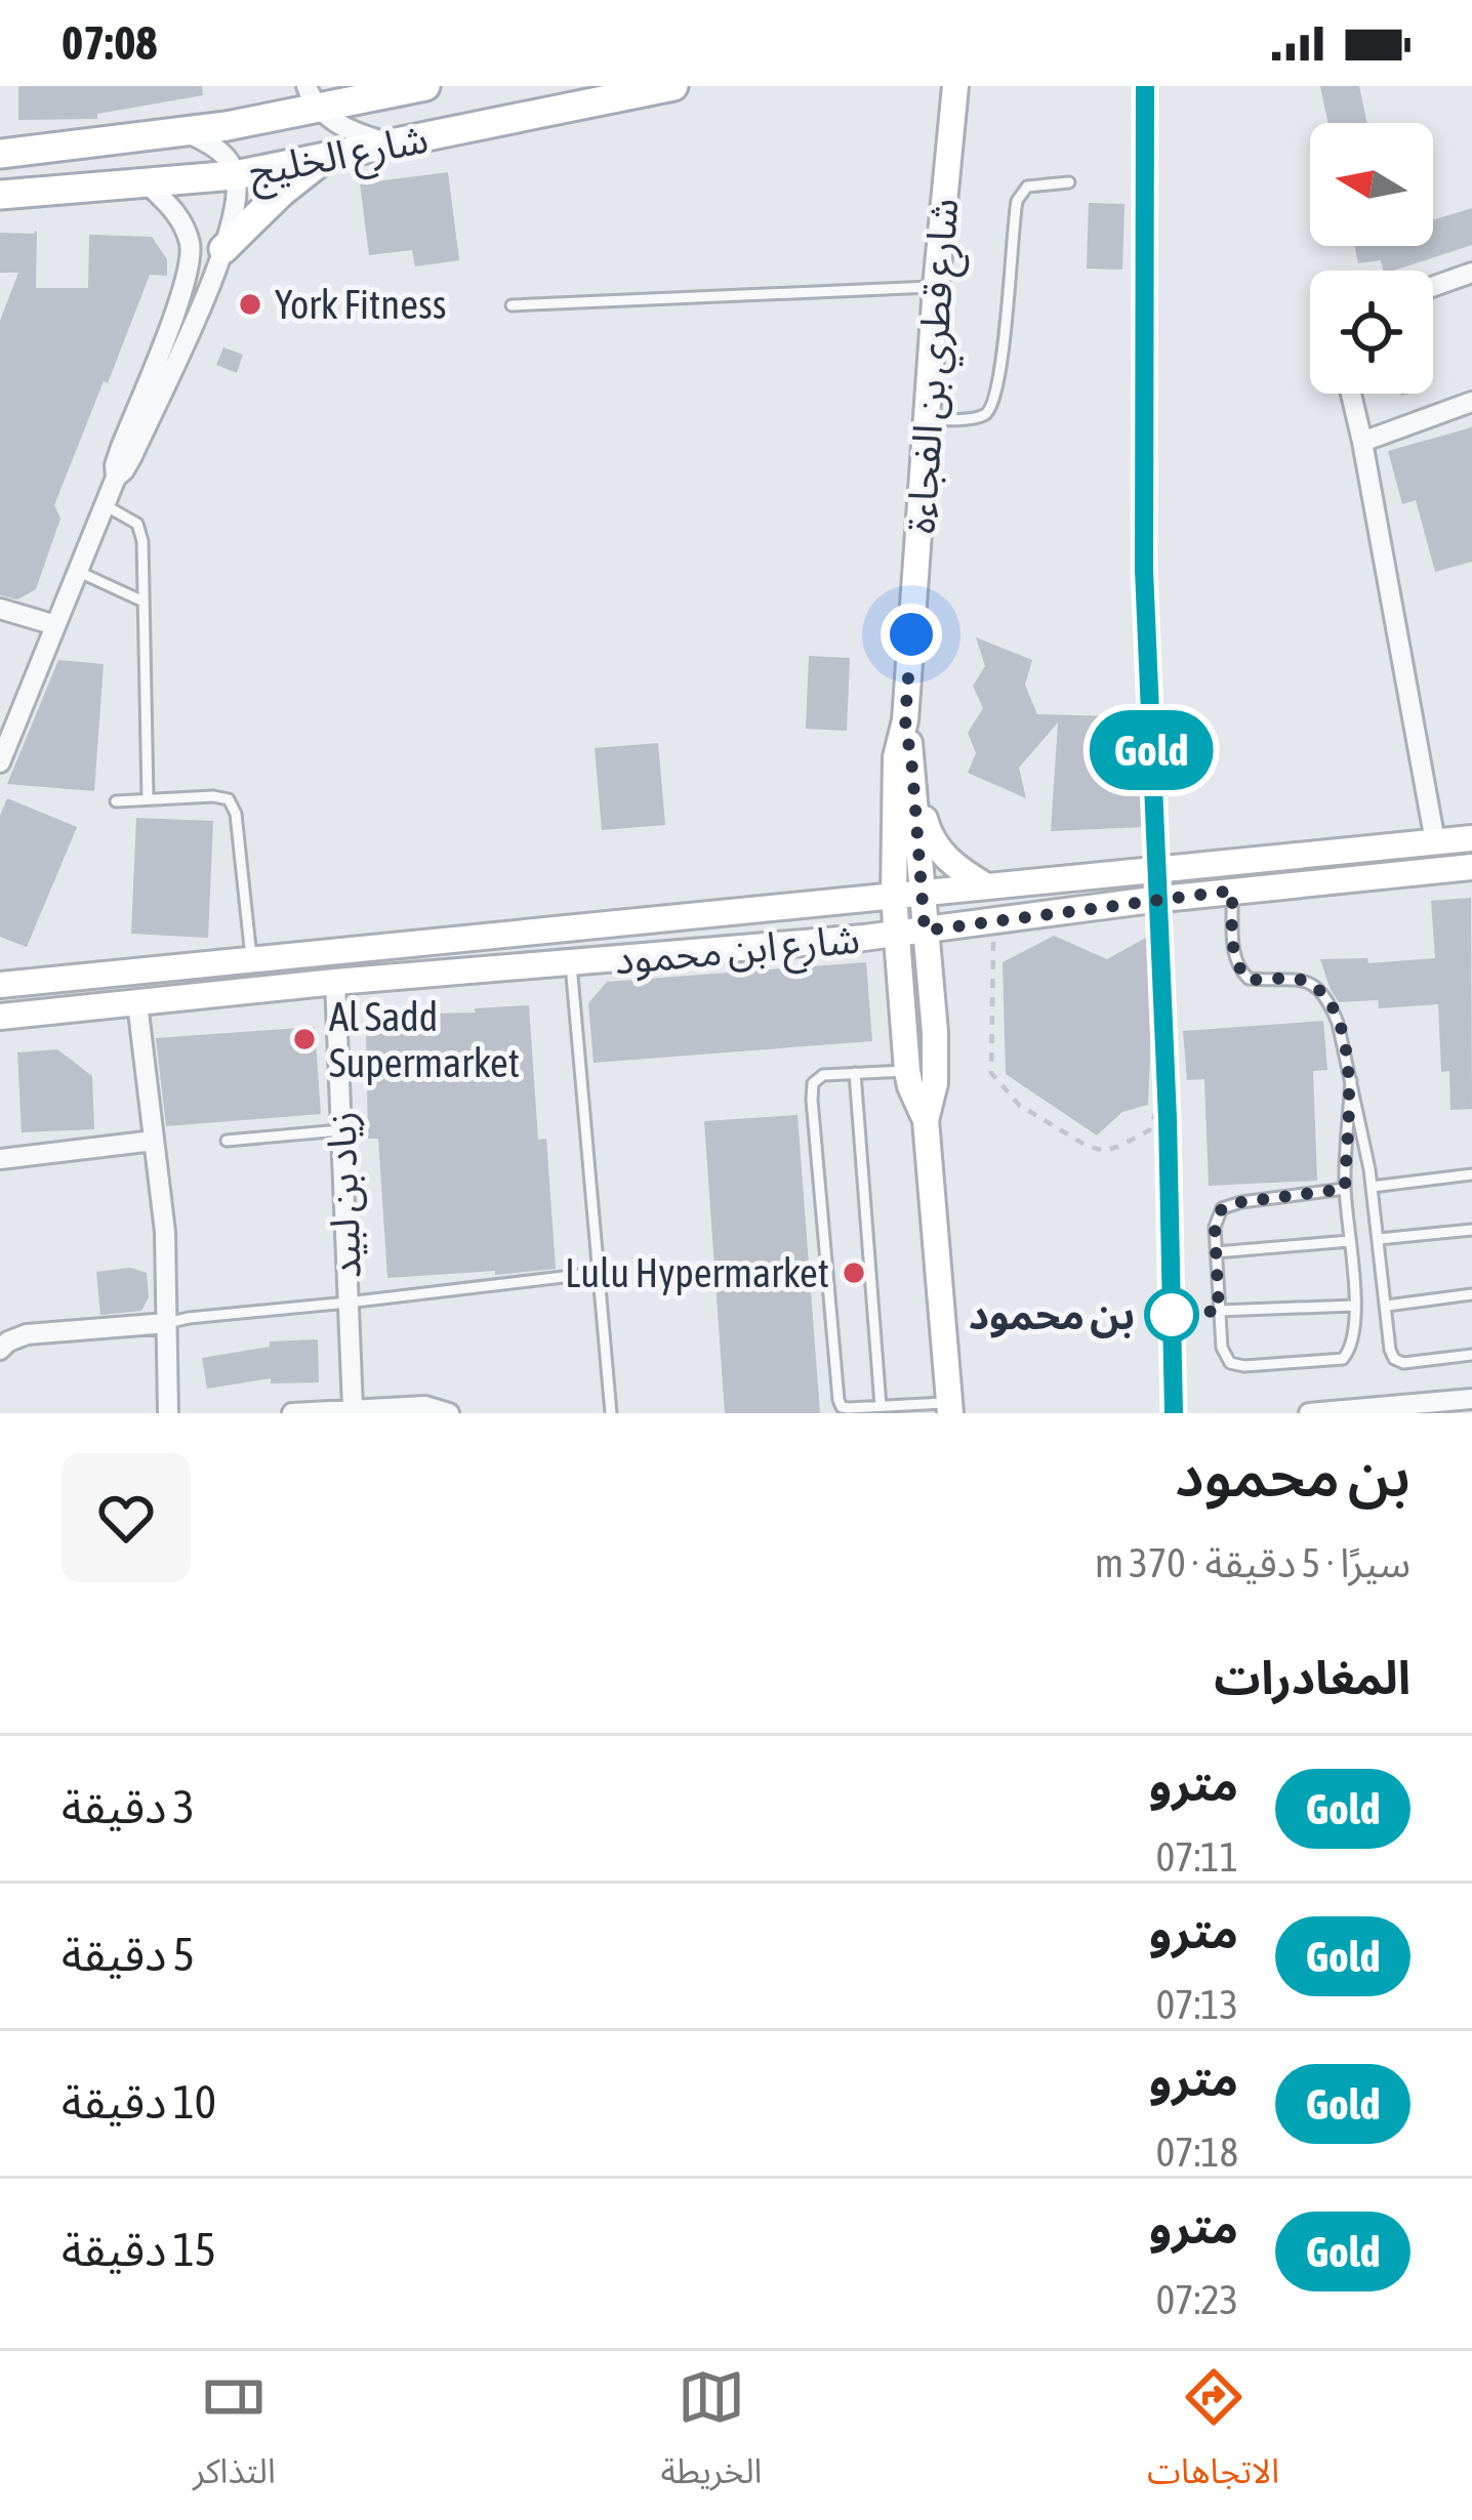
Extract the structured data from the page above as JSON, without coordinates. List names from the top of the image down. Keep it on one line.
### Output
{"streets":{"main road":["شارع الخليج"],"street":["شارع قطري بن الفجاءة","شارع ابن محمود","زياد بن لبيد"]},"crossings":[["شارع قطري بن الفجاءة","شارع ابن محمود"],["شارع ابن محمود","زياد بن لبيد"]],"places":["York Fitness","Al Sadd Supermarket","Lulu Hypermarket","بن محمود"],"lines":["metro line Gold"],"north":"left","page":{"status":"07:08","on_map":"Gold","heading":[["بن محمود","سيرًا · 5 دقيقة · 370 m"],"المغادرات"],"list":[{"mark":"Gold","name":"مترو","note":"07:11","value":"3 دقيقة"},{"mark":"Gold","name":"مترو","note":"07:13","value":"5 دقيقة"},{"mark":"Gold","name":"مترو","note":"07:18","value":"10 دقيقة"},{"mark":"Gold","name":"مترو","note":"07:23","value":"15 دقيقة"}],"tabs":["الاتجاهات","الخريطة","التذاكر"]}}
